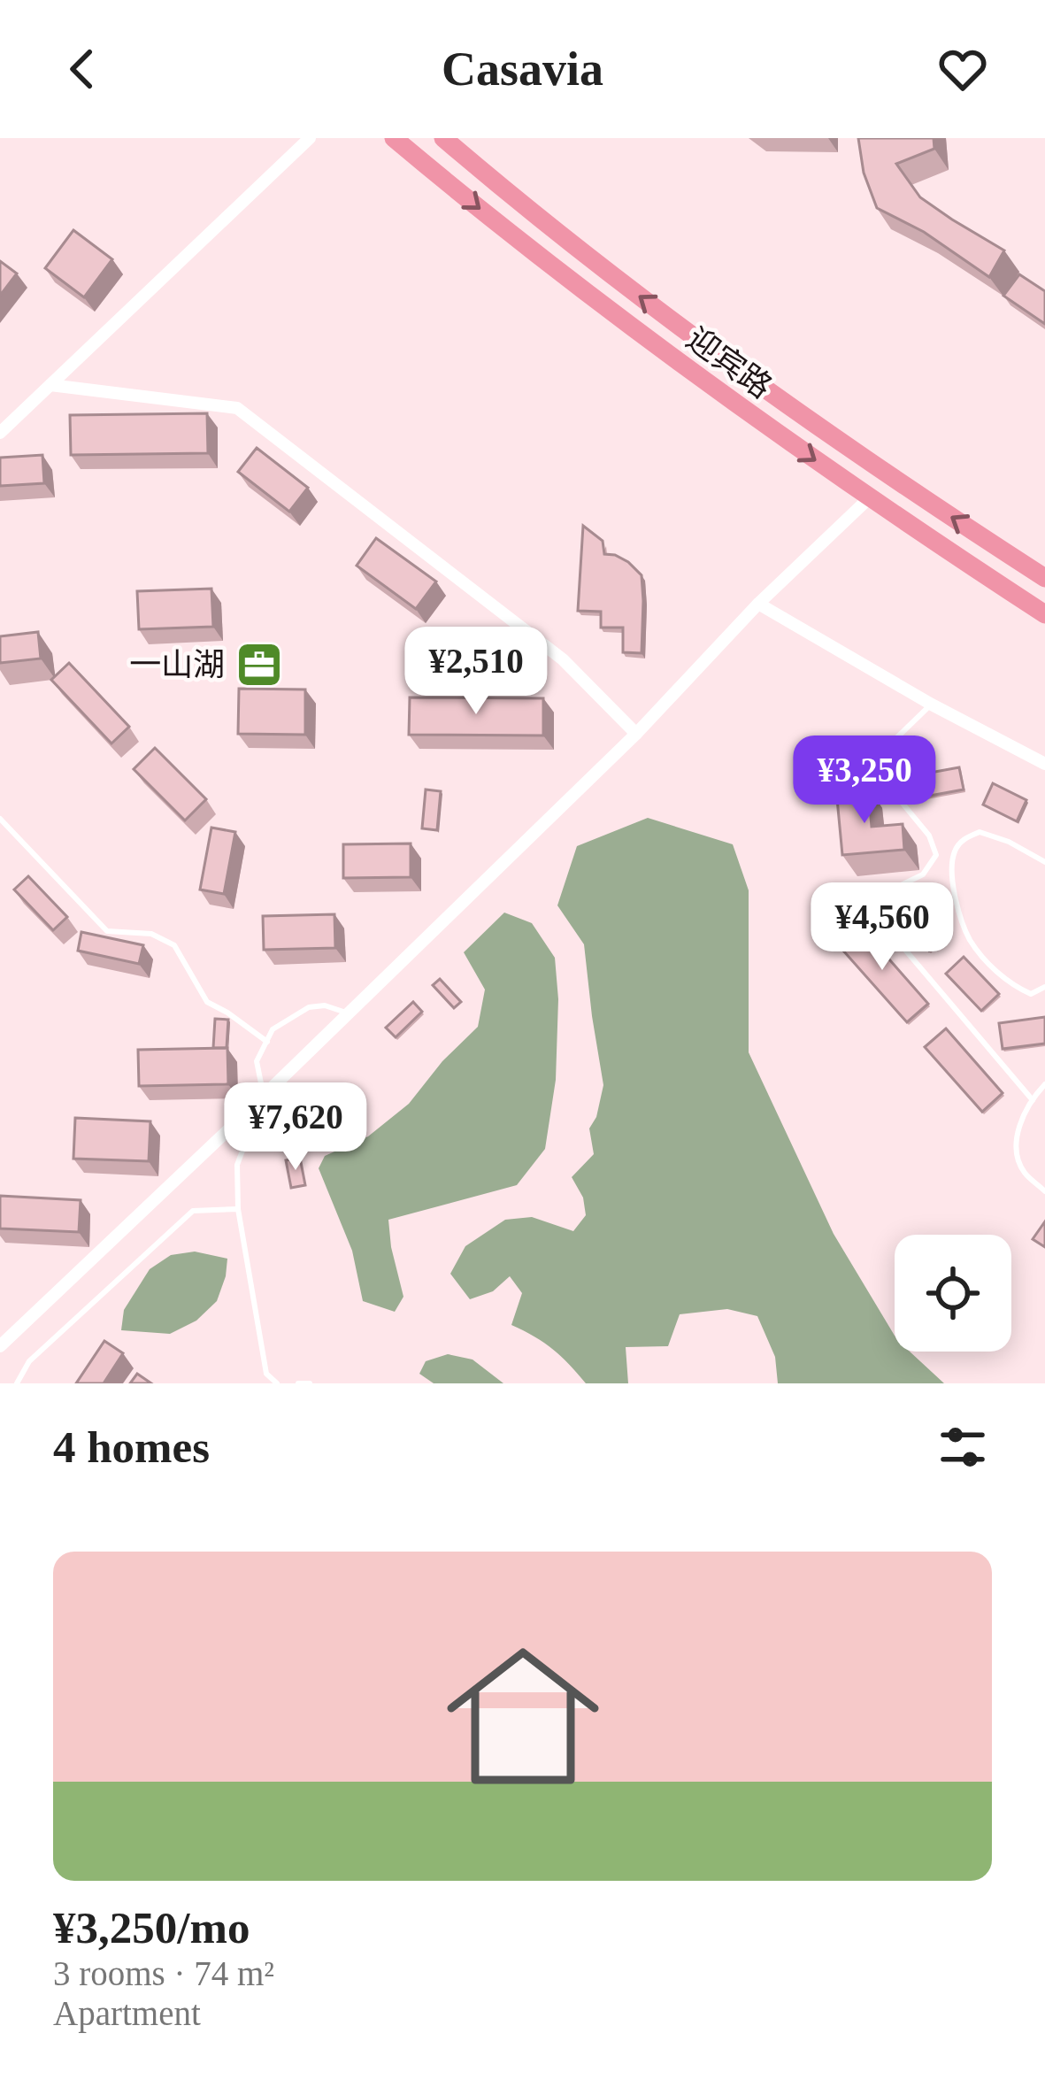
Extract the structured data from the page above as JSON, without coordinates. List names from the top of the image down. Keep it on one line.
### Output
{"streets":{"highway":["迎宾路"]},"places":{"office":["一山湖"]},"page":{"header":"Casavia","price":["¥2,510","¥3,250","¥4,560","¥7,620"],"heading":"4 homes","list":[{"name":"¥3,250/mo","note":"3 rooms · 74 m² · Apartment"}]}}
